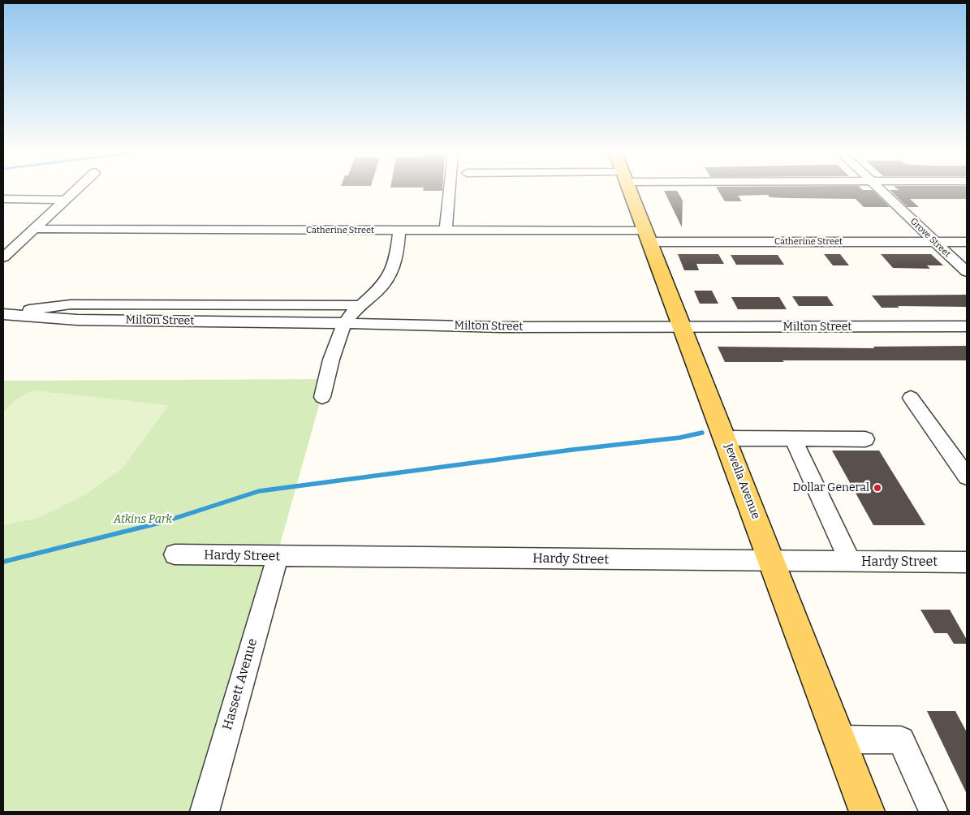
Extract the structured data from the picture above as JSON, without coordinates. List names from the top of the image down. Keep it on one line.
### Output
{"streets":{"main road":["Jewella Avenue"],"street":["Catherine Street","Grove Street","Milton Street","Hardy Street","Hassett Avenue"]},"crossings":[["Catherine Street","Grove Street"],["Catherine Street","Jewella Avenue"],["Milton Street","Jewella Avenue"],["Jewella Avenue","Hardy Street"],["Hardy Street","Hassett Avenue"]],"parks":["Atkins Park"],"places":["Dollar General"]}
